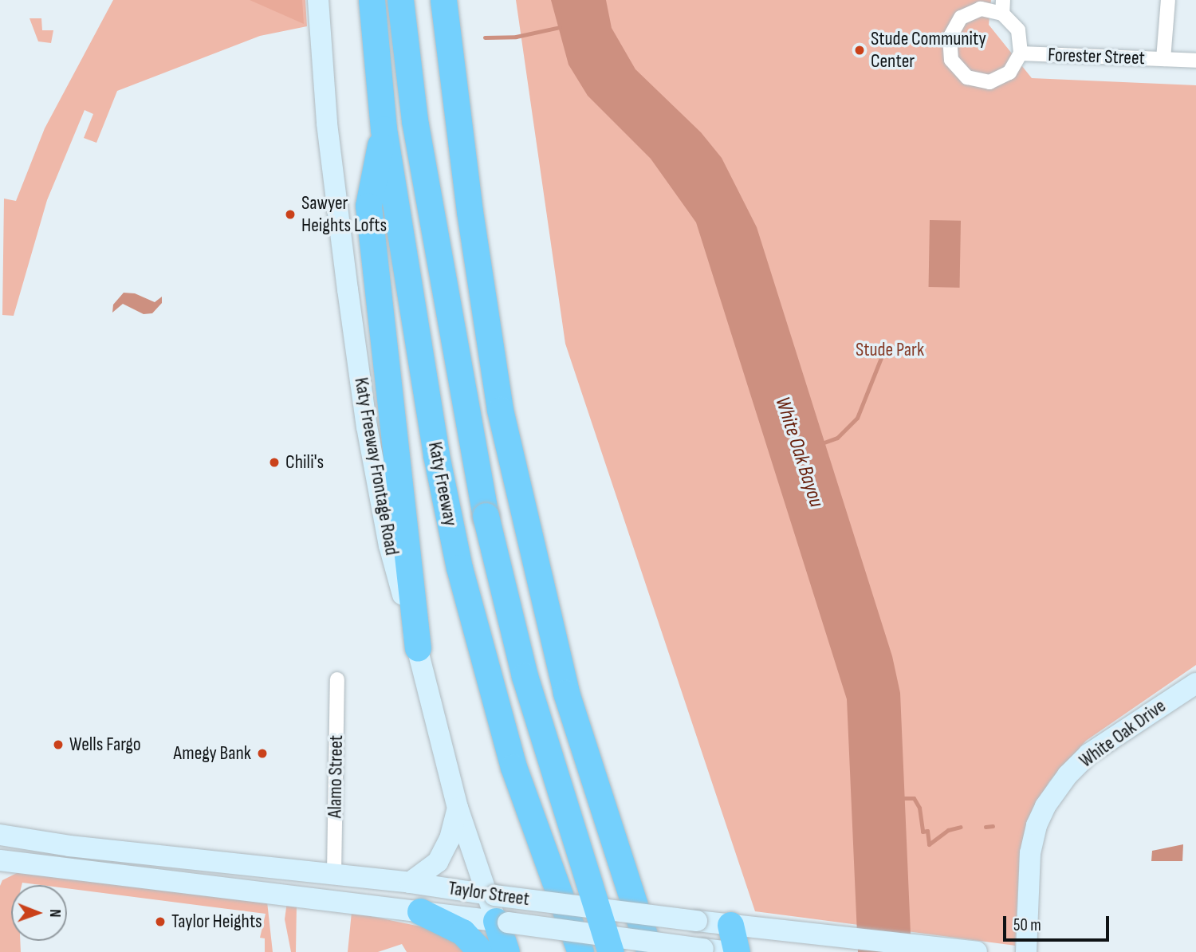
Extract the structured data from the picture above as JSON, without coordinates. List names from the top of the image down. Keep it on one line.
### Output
{"streets":{"highway":["Katy Freeway"],"main road":["Katy Freeway Frontage Road","White Oak Drive","Taylor Street"],"street":["Forester Street","Alamo Street"]},"crossings":[["Katy Freeway Frontage Road","Taylor Street"],["Alamo Street","Taylor Street"]],"water":["White Oak Bayou"],"parks":["Stude Park"],"places":["Stude Community Center","Sawyer Heights Lofts","Chili's","Wells Fargo","Amegy Bank","Taylor Heights"],"scale_bar":"50 m","north":"right"}
